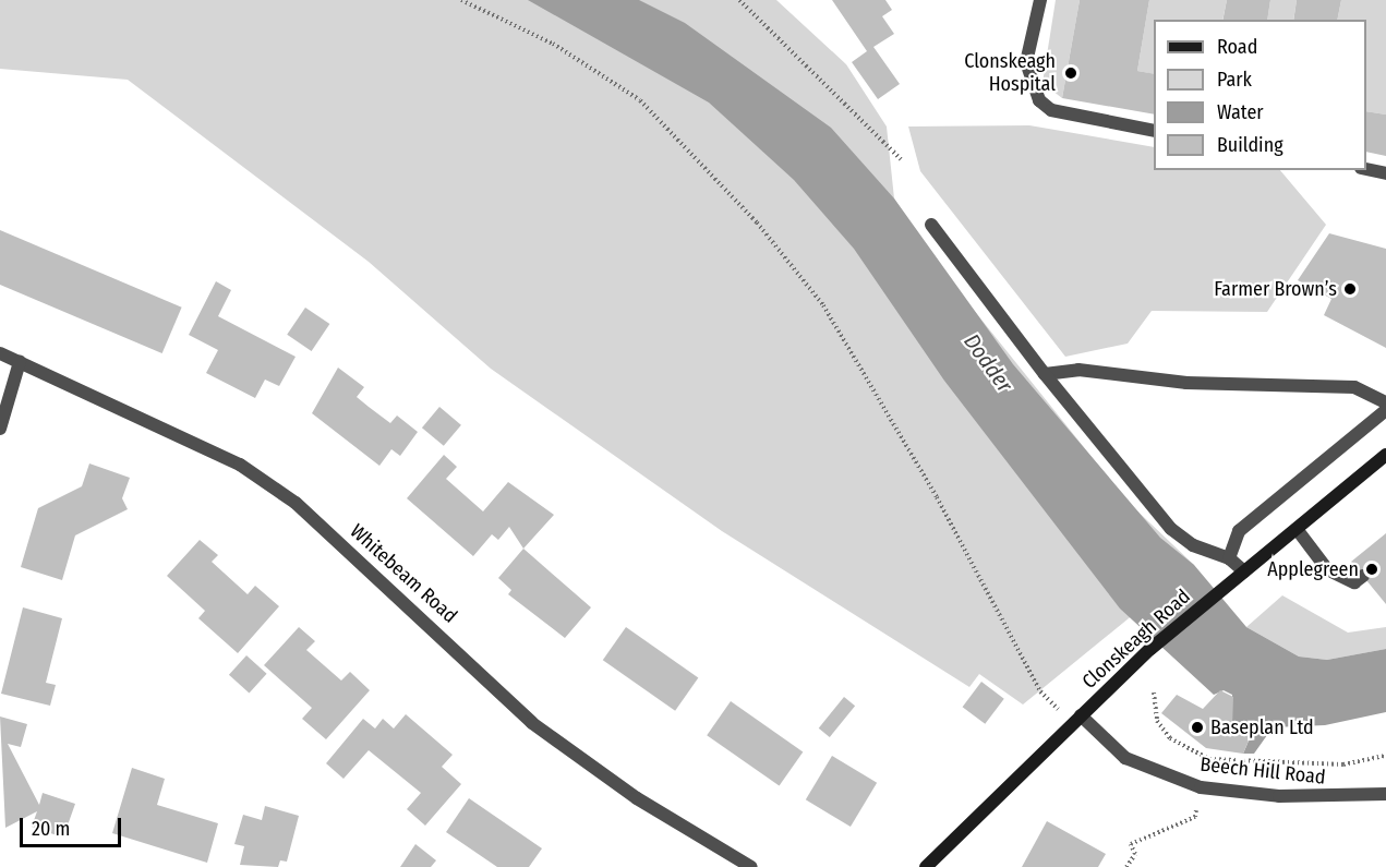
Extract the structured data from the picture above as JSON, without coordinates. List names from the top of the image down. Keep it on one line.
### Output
{"streets":{"main road":["Clonskeagh Road"],"street":["Whitebeam Road","Beech Hill Road"]},"crossings":[["Clonskeagh Road","Beech Hill Road"]],"water":["Dodder"],"places":["Clonskeagh Hospital","Farmer Brown’s","Applegreen","Baseplan Ltd"],"legend":["Road","Park","Water","Building"],"scale_bar":"20 m"}
